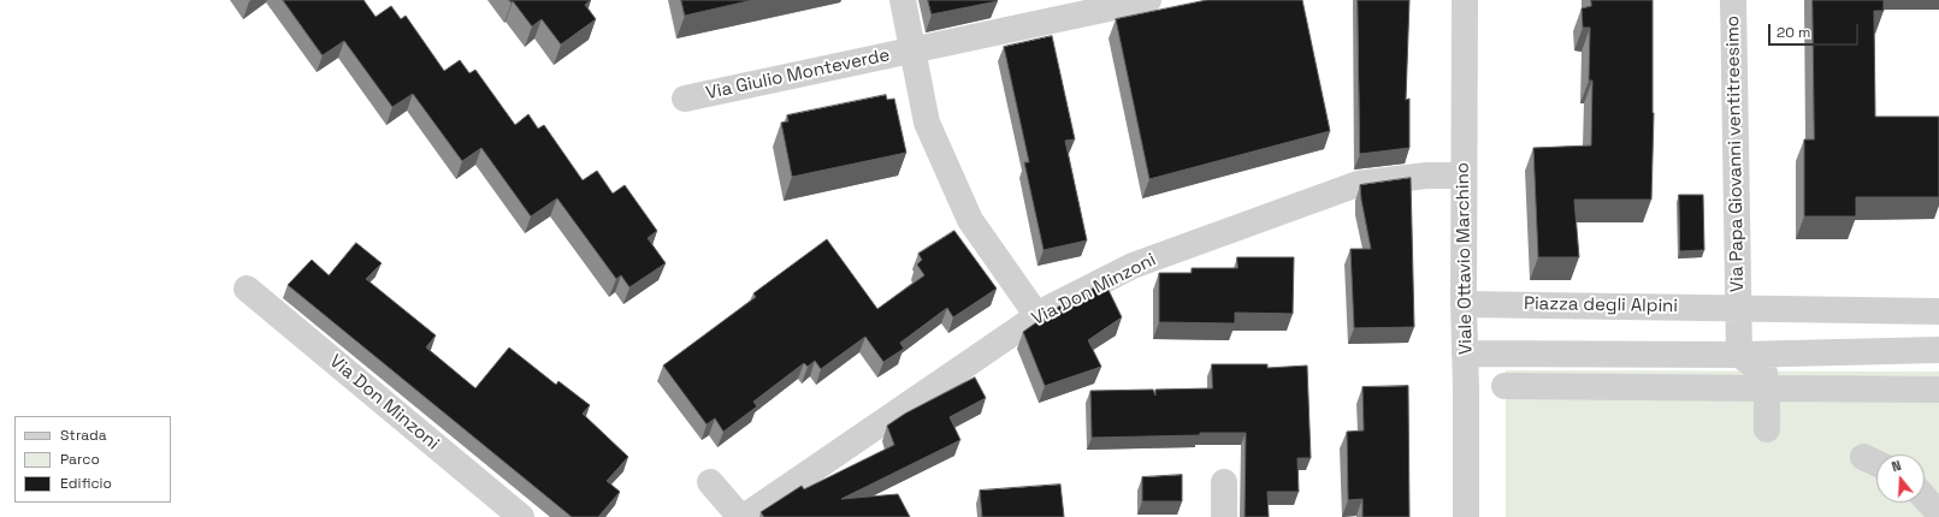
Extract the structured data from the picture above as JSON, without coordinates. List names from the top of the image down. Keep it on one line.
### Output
{"streets":{"street":["Via Giulio Monteverde","Via Papa Giovanni ventitreesimo","Viale Ottavio Marchino","Via Don Minzoni","Piazza degli Alpini"]},"crossings":[["Via Giulio Monteverde","Via Don Minzoni"],["Via Papa Giovanni ventitreesimo","Piazza degli Alpini"],["Viale Ottavio Marchino","Via Don Minzoni"],["Viale Ottavio Marchino","Piazza degli Alpini"]],"legend":["Strada","Parco","Edificio"],"scale_bar":"20 m","north":"top"}
